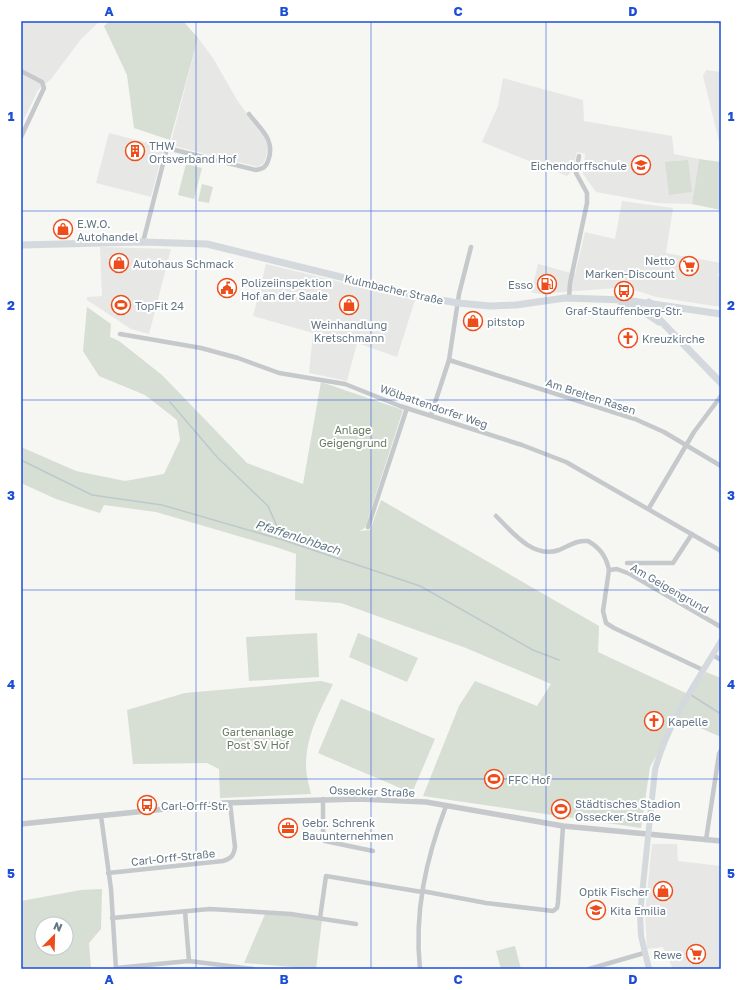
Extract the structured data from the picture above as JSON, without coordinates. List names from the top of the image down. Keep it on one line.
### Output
{"streets":{"main road":["Kulmbacher Straße"],"street":["Am Breiten Rasen","Wölbattendorfer Weg","Am Geigengrund","Ossecker Straße","Carl-Orff-Straße"]},"crossings":[["Wölbattendorfer Weg","Am Geigengrund"],["Ossecker Straße","Carl-Orff-Straße"]],"water":["Pfaffenlohbach"],"parks":["Anlage Geigengrund","Gartenanlage Post SV Hof"],"places":{"building":["THW Ortsverband Hof"],"school or university":["Eichendorffschule","Kita Emilia"],"shop":["E.W.O. Autohandel","Autohaus Schmack","Weinhandlung Kretschmann","pitstop","Optik Fischer"],"supermarket":["Netto Marken-Discount","Rewe"],"fuel station":["Esso"],"public building":["Polizeiinspektion Hof an der Saale"],"bus stop":["Graf-Stauffenberg-Str.","Carl-Orff-Str."],"sports":["TopFit 24","FFC Hof","Städtisches Stadion Ossecker Straße"],"church":["Kreuzkirche","Kapelle"],"office":["Gebr. Schrenk Bauunternehmen"]},"north":"top right","grid":{"columns":["A","B","C","D"],"rows":["1","2","3","4","5"]}}
